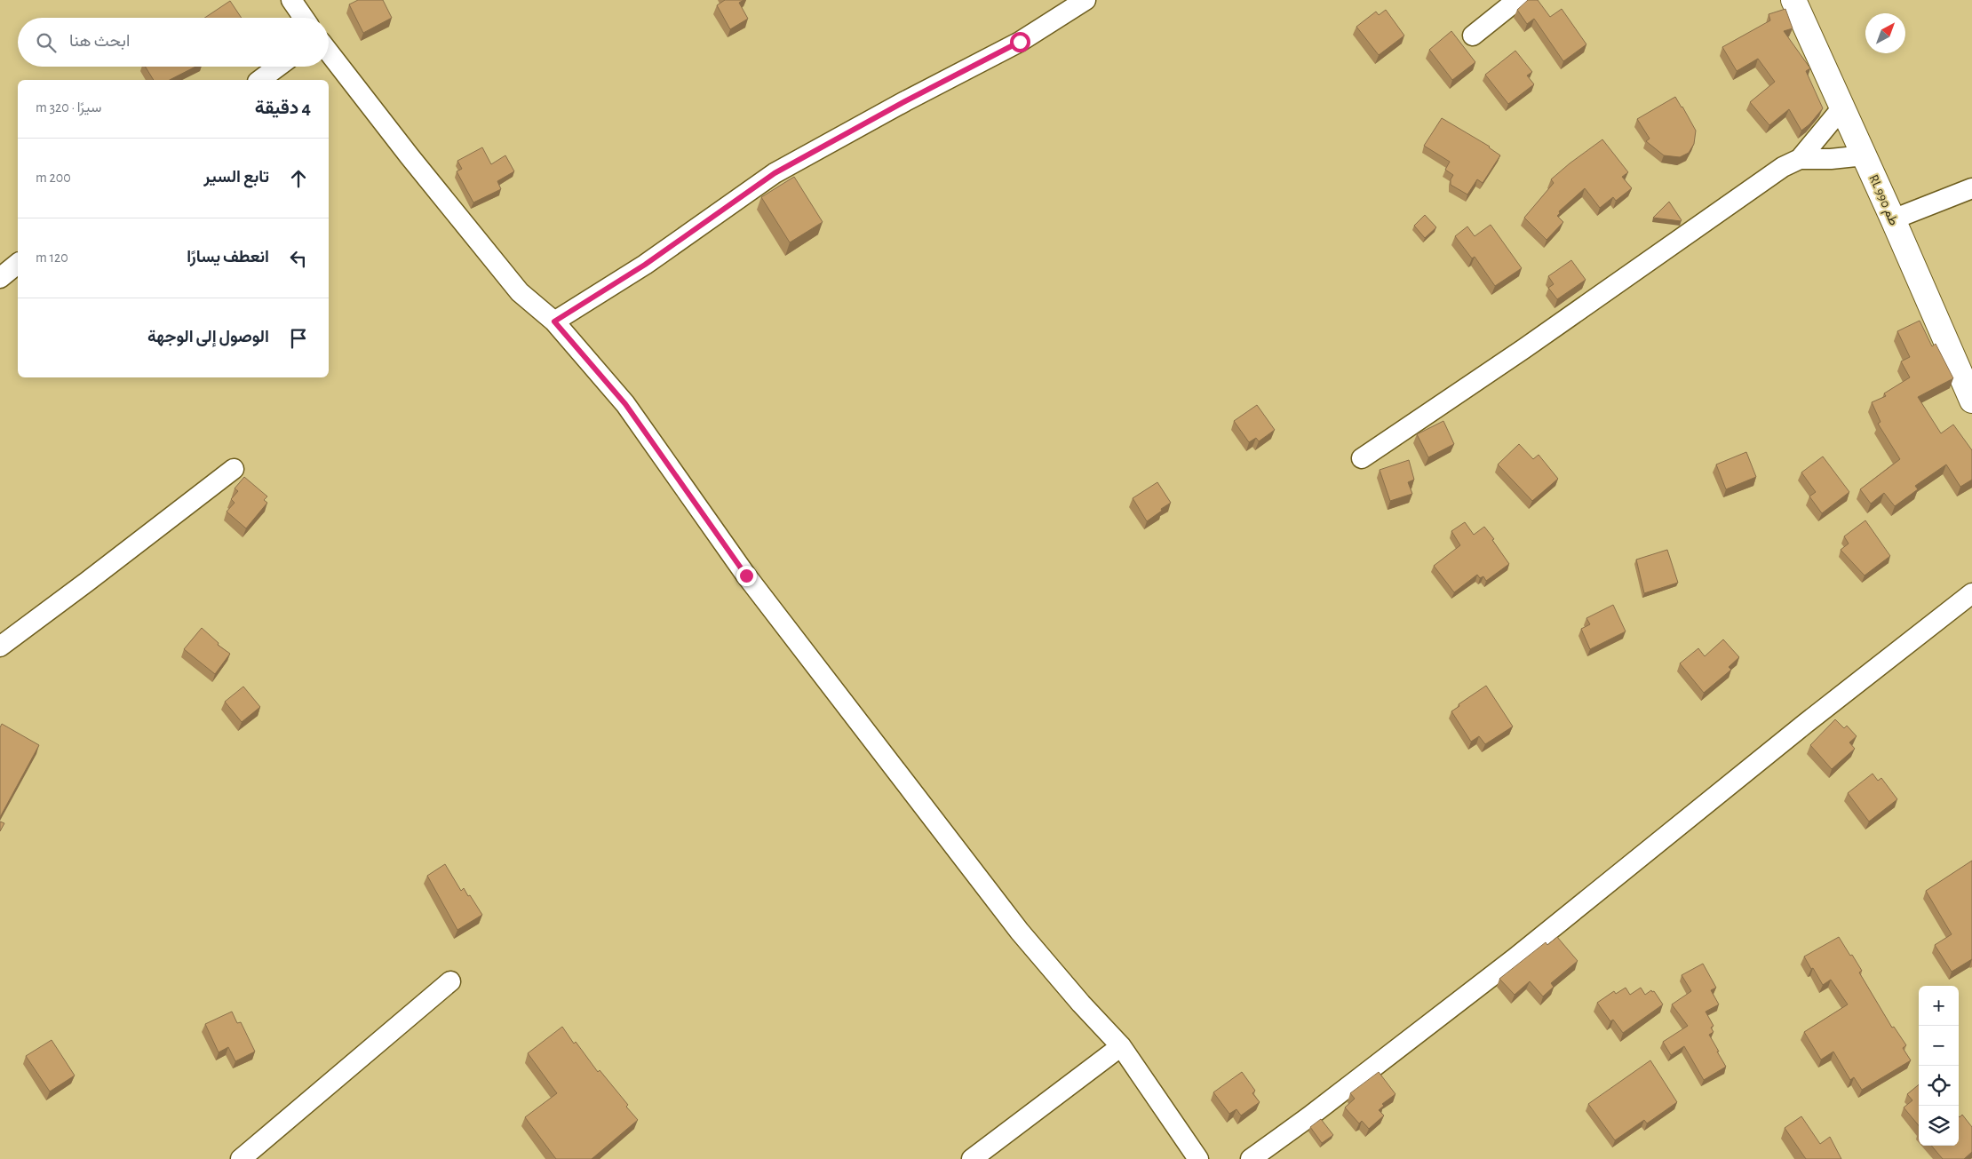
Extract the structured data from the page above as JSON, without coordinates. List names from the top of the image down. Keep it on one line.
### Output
{"streets":{"street":["RL طم 990"]},"north":"top right","page":{"search":"ابحث هنا","heading":["4 دقيقة","سيرًا · 320 m"],"list":[["تابع السير","200 m"],["انعطف يسارًا","120 m"],"الوصول إلى الوجهة"],"map_buttons":["+","−"]}}
